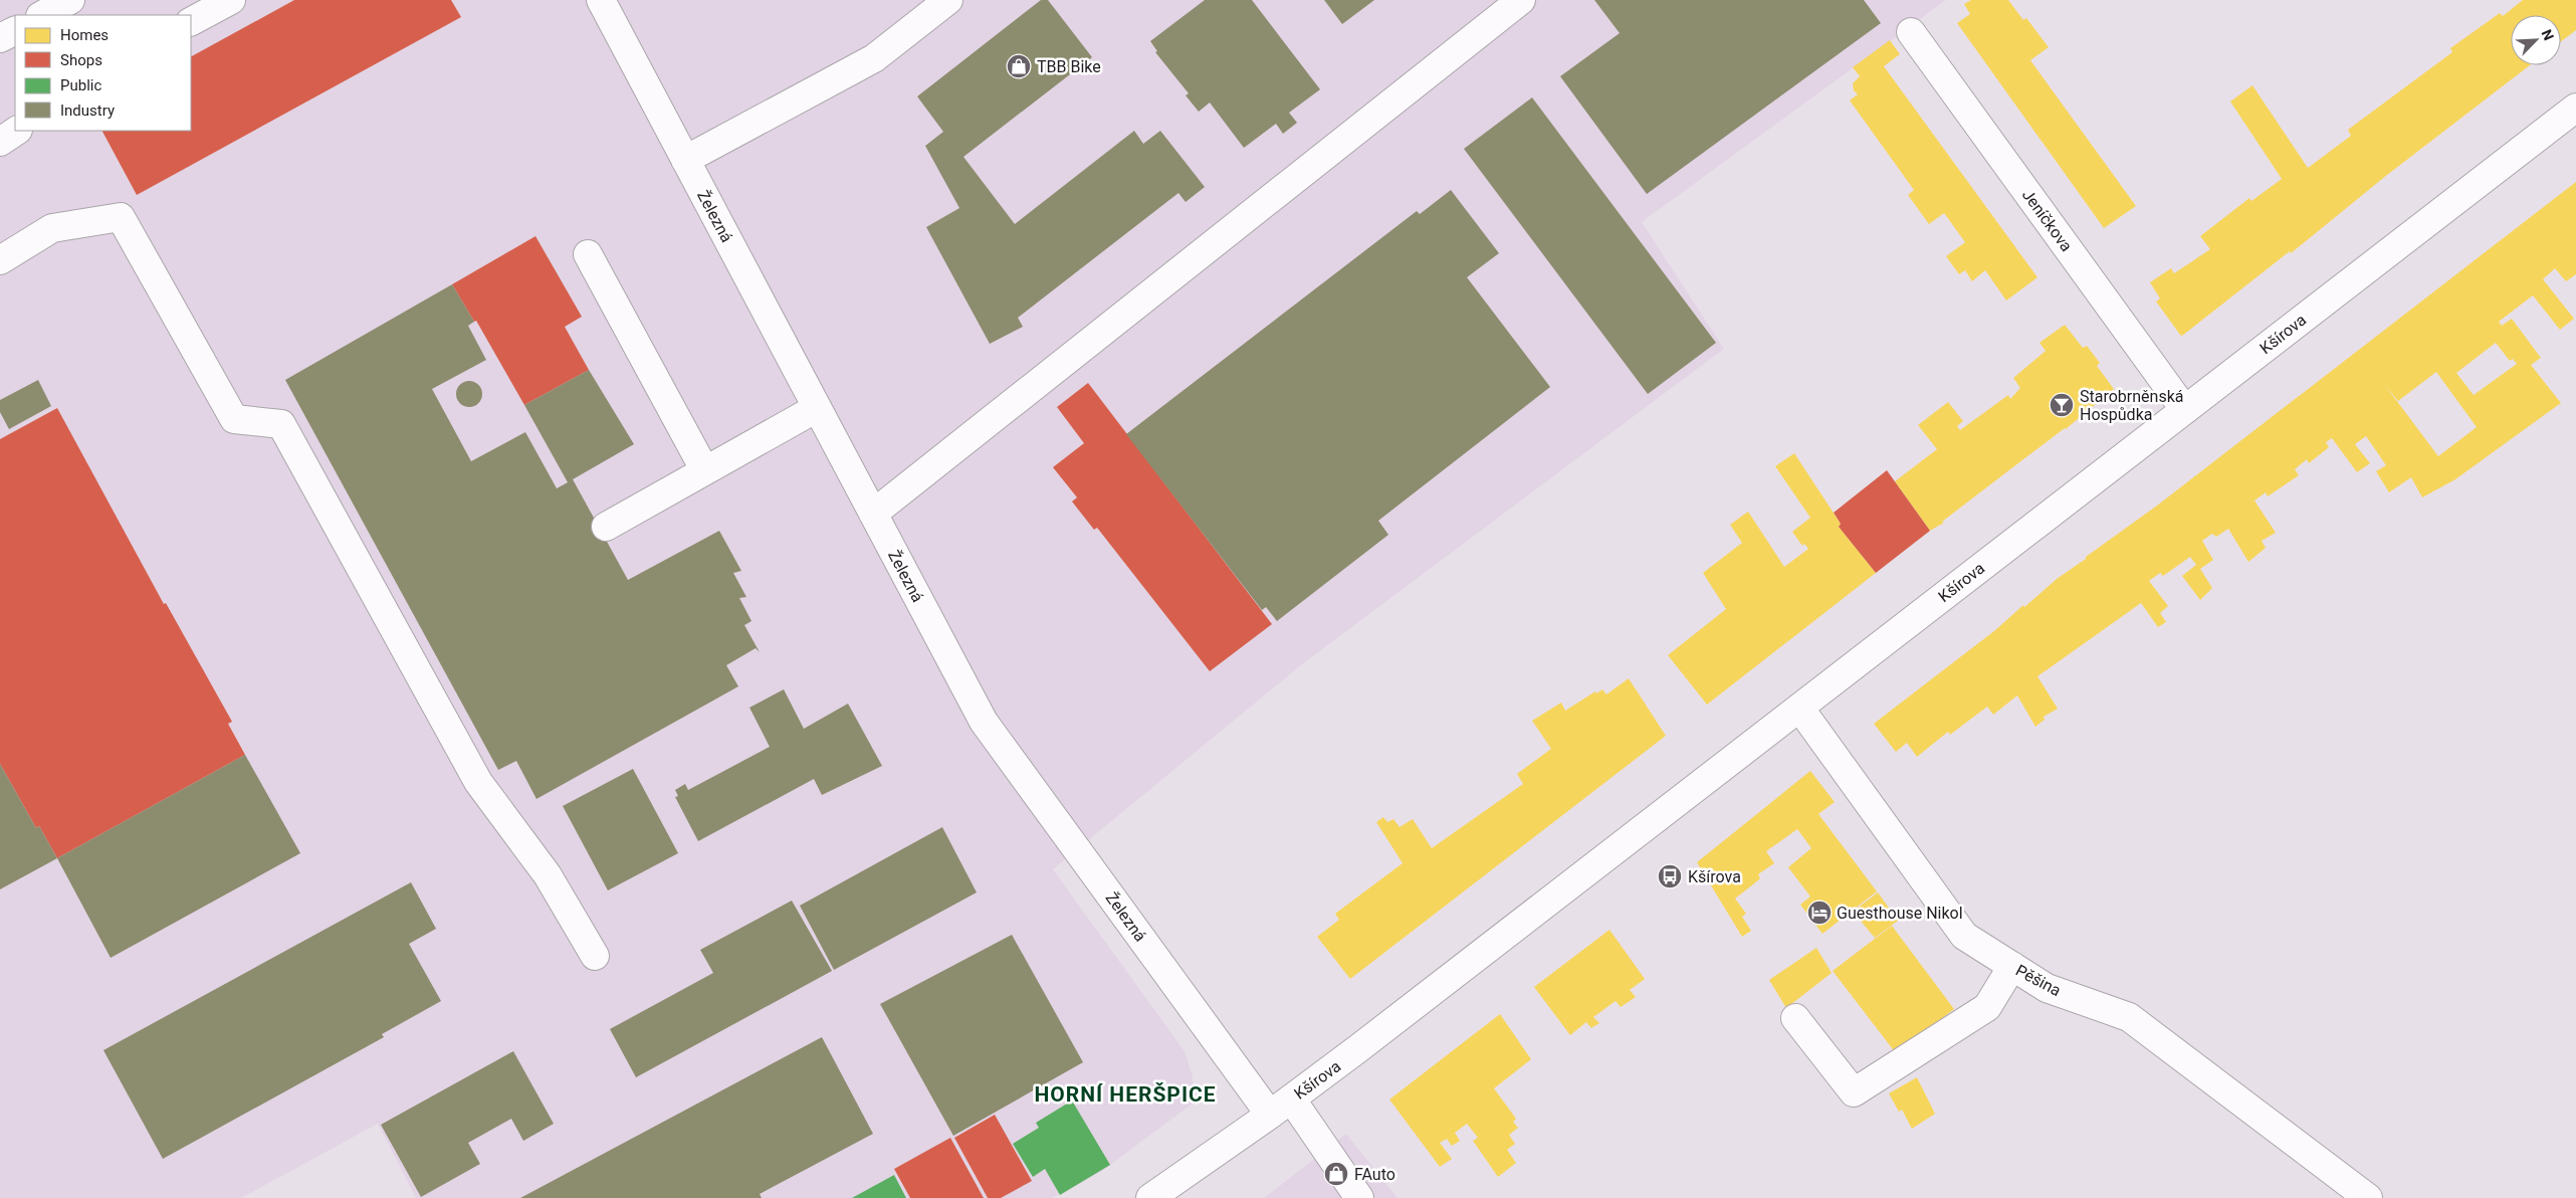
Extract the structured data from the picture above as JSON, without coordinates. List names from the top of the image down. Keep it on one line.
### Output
{"streets":{"street":["Železná","Jeníčkova","Kšírova","Pěšina"]},"crossings":[["Železná","Kšírova"],["Jeníčkova","Kšírova"],["Kšírova","Pěšina"]],"districts":["HORNÍ HERŠPICE"],"places":{"shop":["TBB Bike","FAuto"],"bar":["Starobrněnská Hospůdka"],"bus stop":["Kšírova"],"hotel":["Guesthouse Nikol"]},"legend":["Homes","Shops","Public","Industry"],"north":"top right"}
